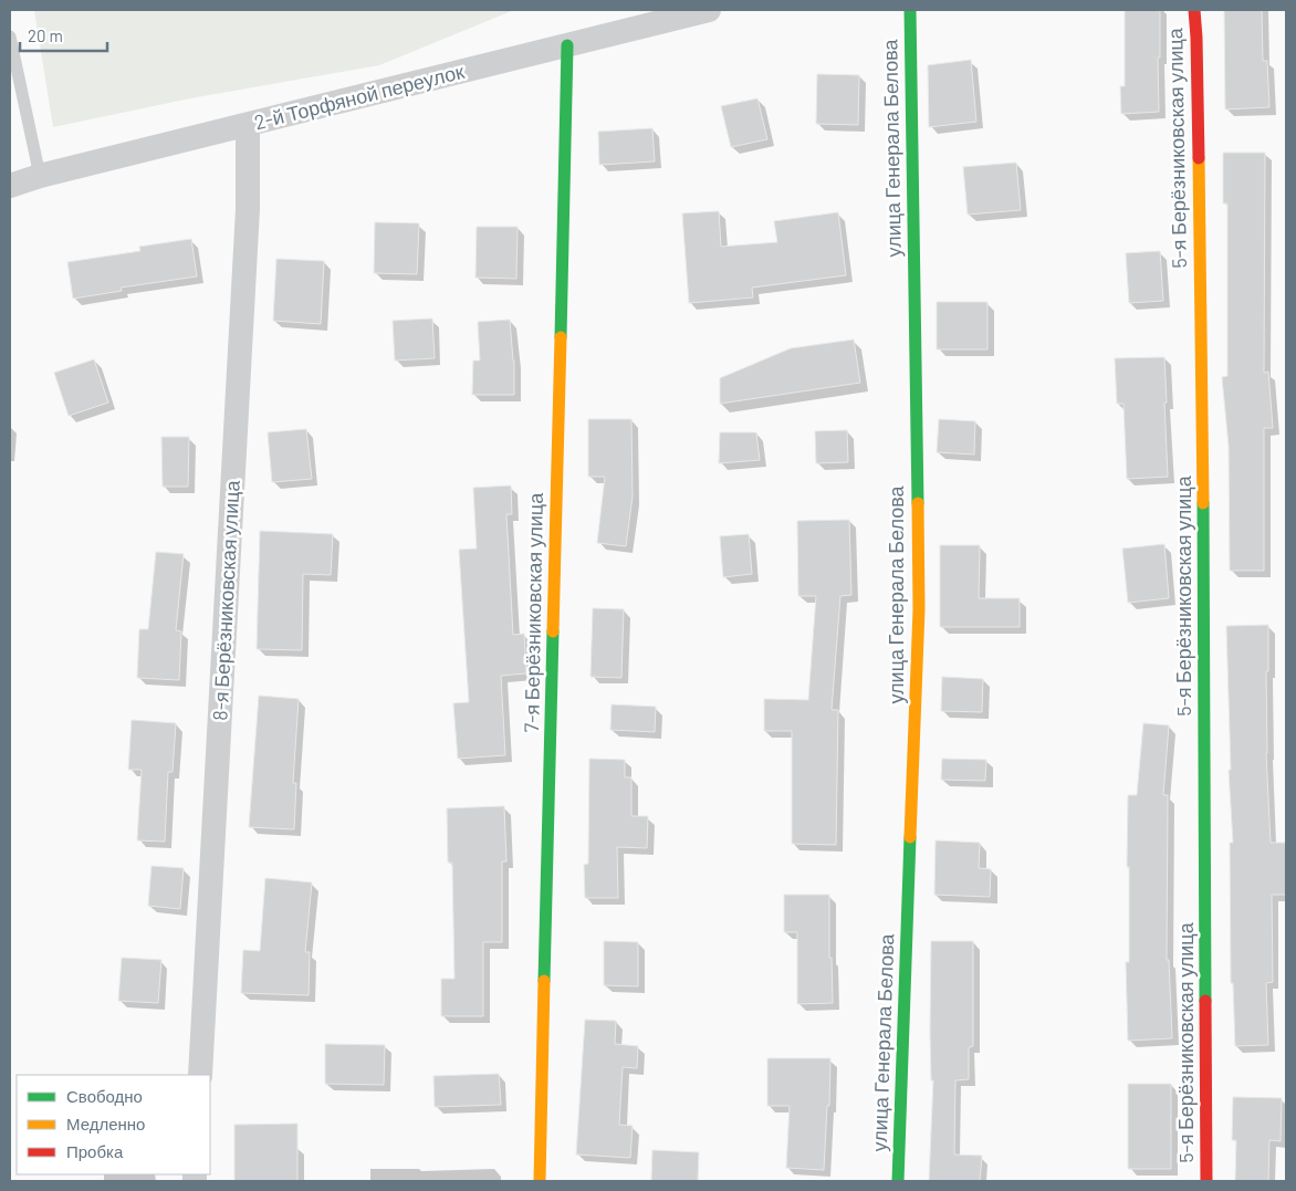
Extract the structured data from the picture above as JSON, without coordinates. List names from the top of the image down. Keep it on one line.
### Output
{"streets":{"street":["2-й Торфяной переулок","улица Генерала Белова","5-я Берёзниковская улица","8-я Берёзниковская улица","7-я Берёзниковская улица"]},"crossings":[["2-й Торфяной переулок","8-я Берёзниковская улица"],["2-й Торфяной переулок","7-я Берёзниковская улица"]],"legend":["Свободно","Медленно","Пробка"],"scale_bar":"20 m"}
